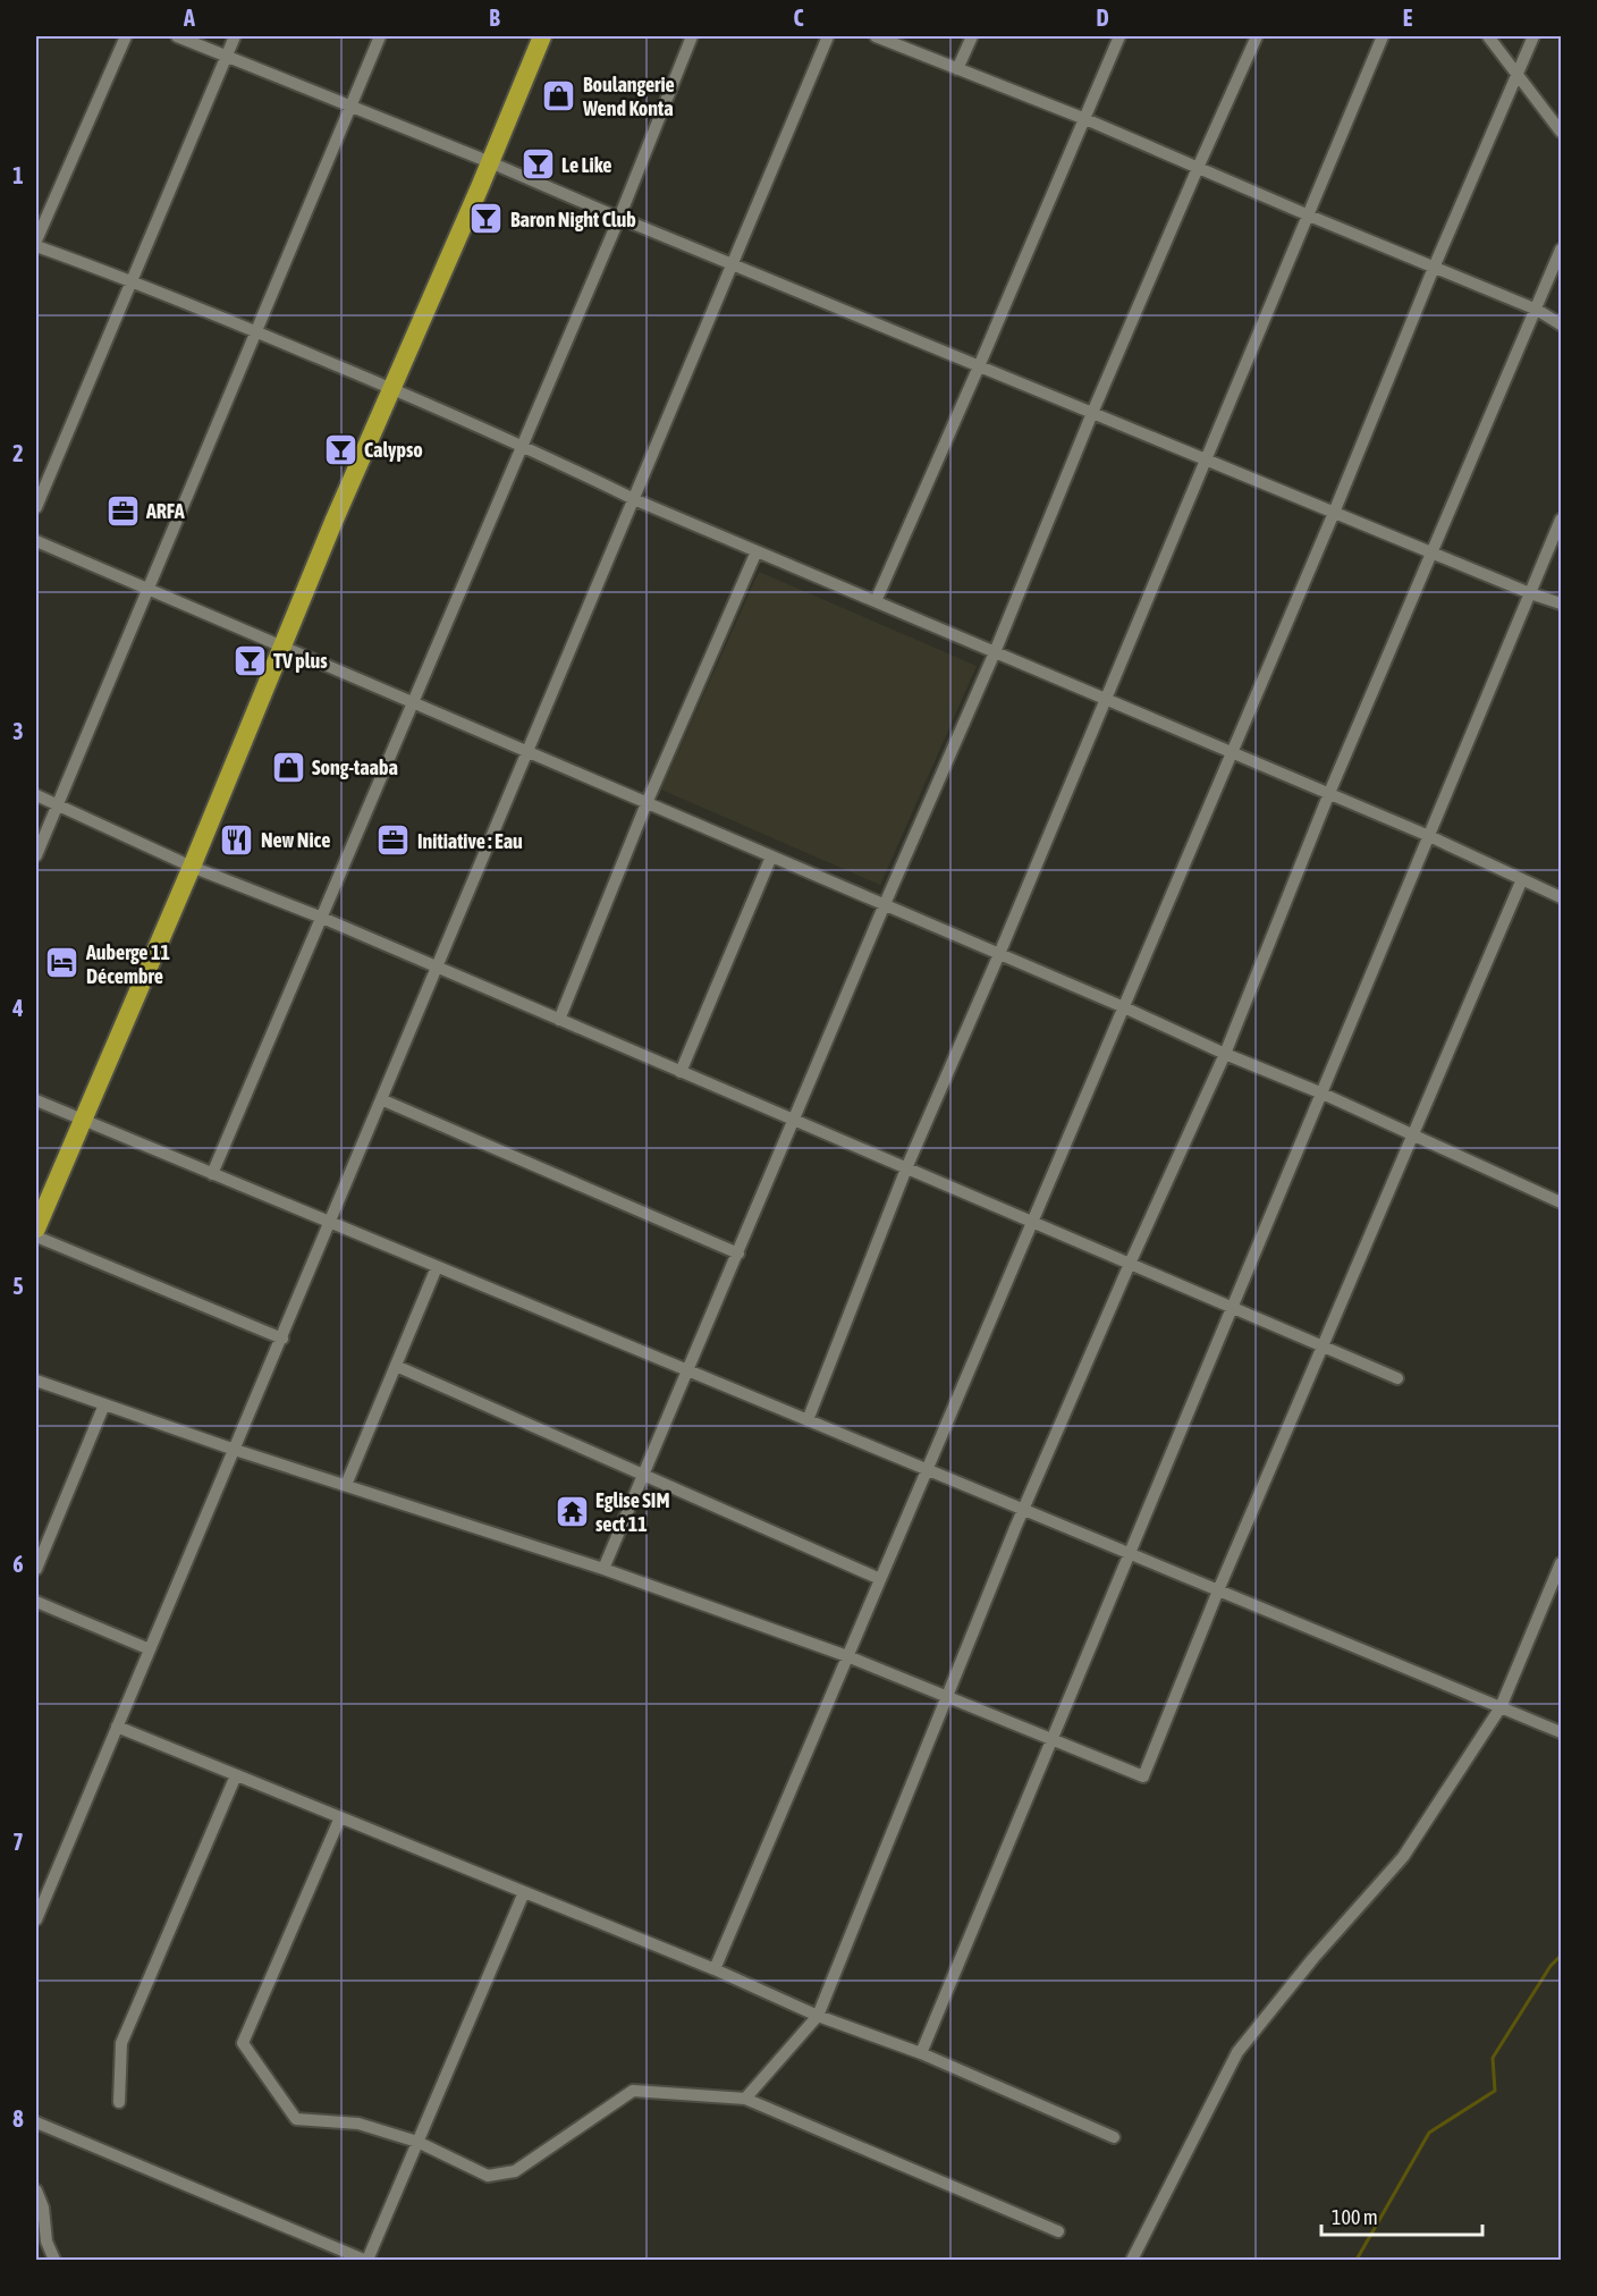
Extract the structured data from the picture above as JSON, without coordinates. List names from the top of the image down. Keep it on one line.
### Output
{"places":{"shop":["Boulangerie Wend Konta","Song-taaba"],"bar":["Le Like","Baron Night Club","Calypso","TV plus"],"office":["ARFA","Initiative : Eau"],"restaurant":["New Nice"],"hotel":["Auberge 11 Décembre"],"temple":["Eglise SIM sect 11"]},"scale_bar":"100 m","grid":{"columns":["A","B","C","D","E"],"rows":["1","2","3","4","5","6","7","8"]}}
